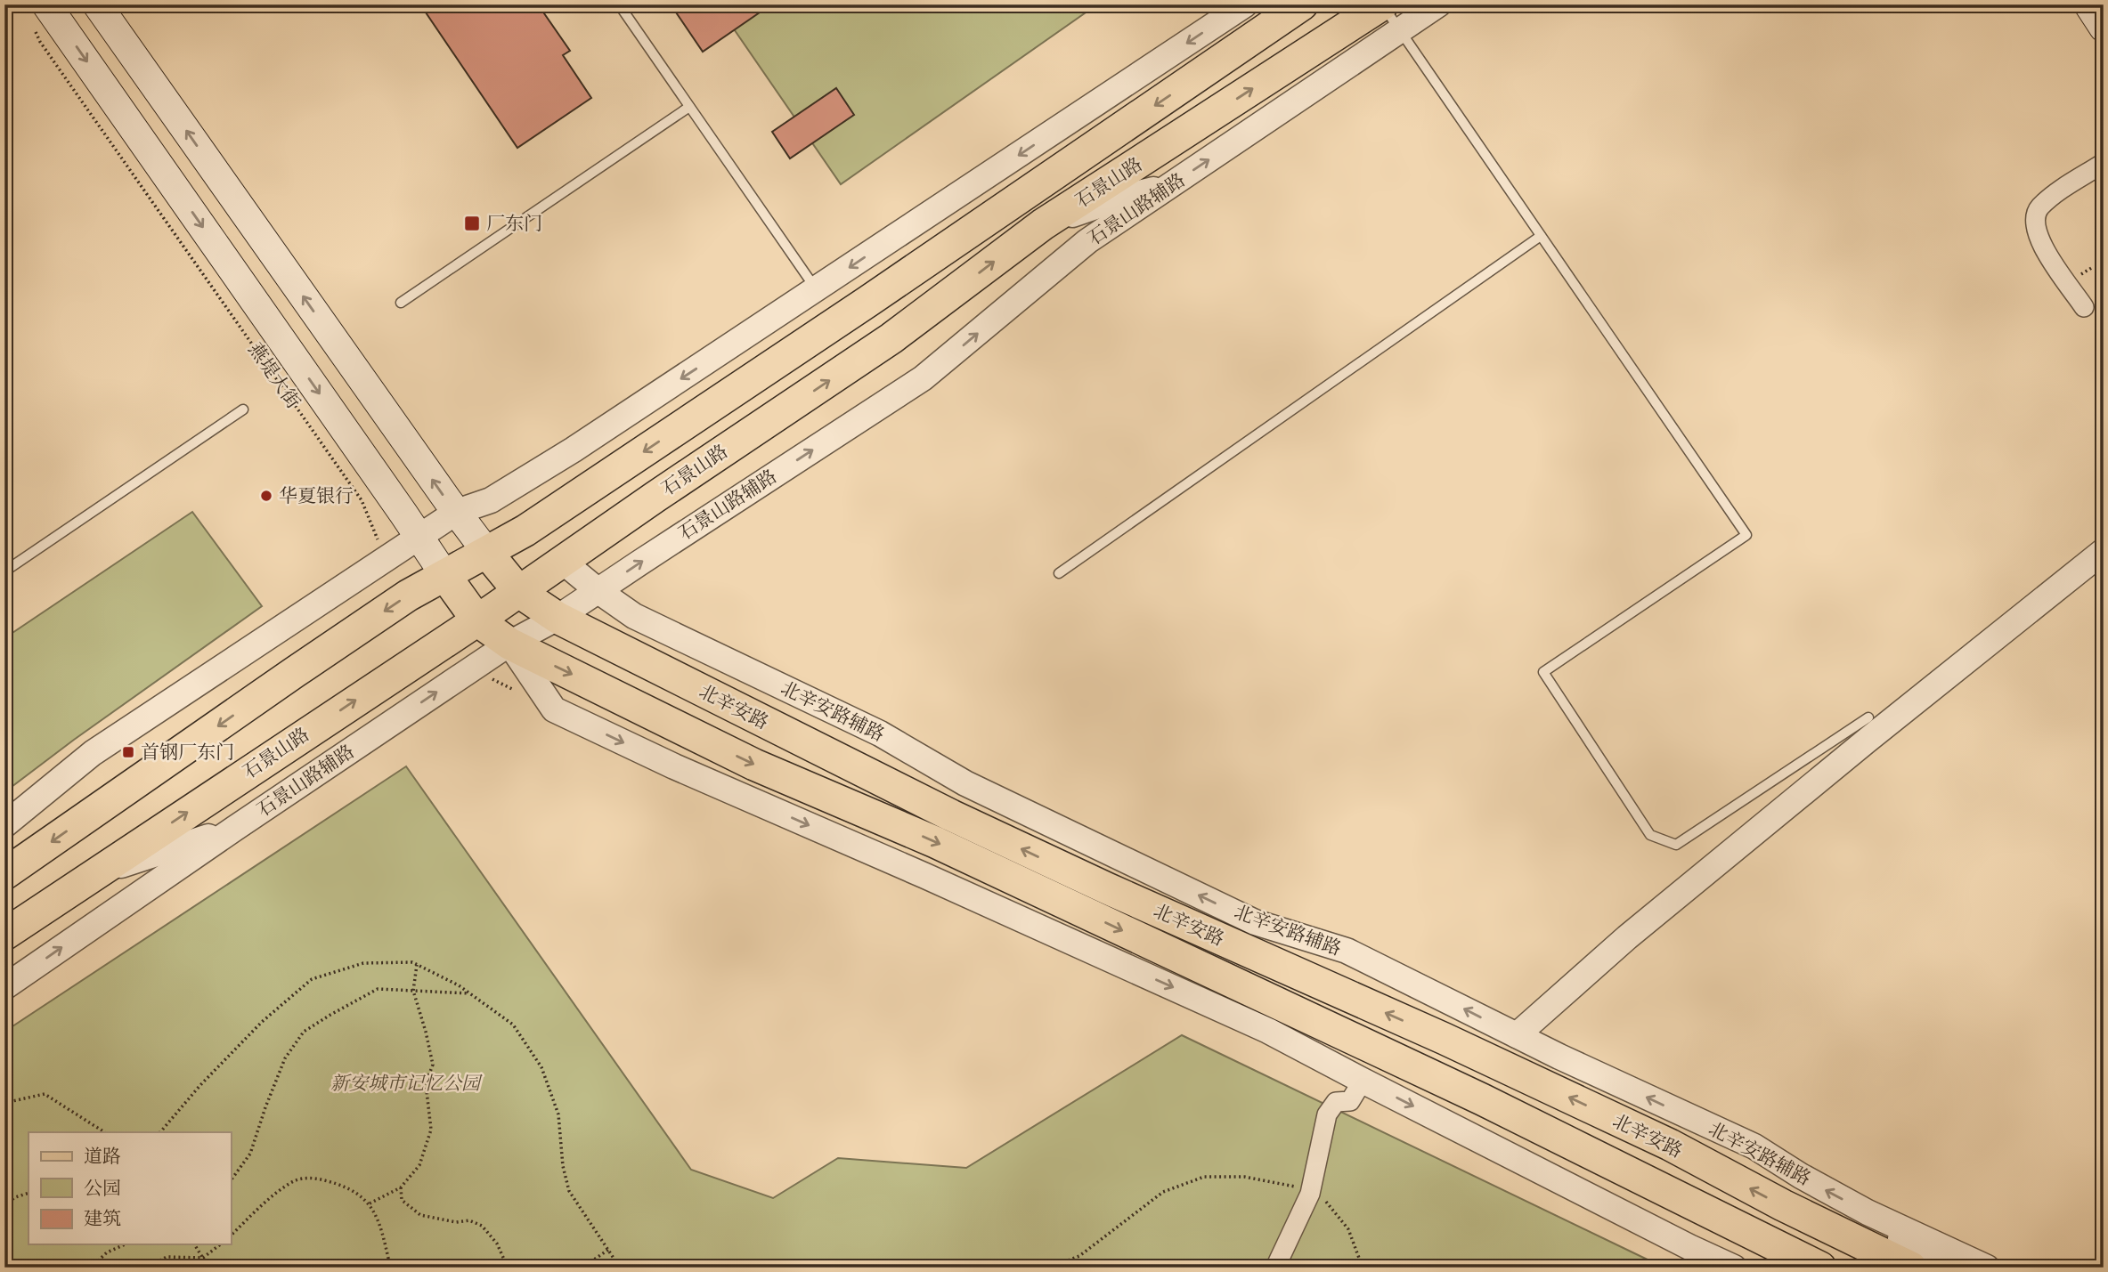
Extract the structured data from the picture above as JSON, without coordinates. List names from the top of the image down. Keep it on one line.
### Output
{"streets":{"main road":["石景山路","燕堤大街","北辛安路"],"street":["石景山路辅路","北辛安路辅路"]},"crossings":[["石景山路","石景山路辅路"],["石景山路","燕堤大街"],["石景山路","北辛安路"],["石景山路","北辛安路辅路"],["石景山路辅路","北辛安路"],["石景山路辅路","北辛安路辅路"],["燕堤大街","北辛安路"]],"parks":["新安城市记忆公园"],"places":{"transit":["厂东门","首钢厂东门"],"other":["华夏银行"]},"legend":["道路","公园","建筑"]}
